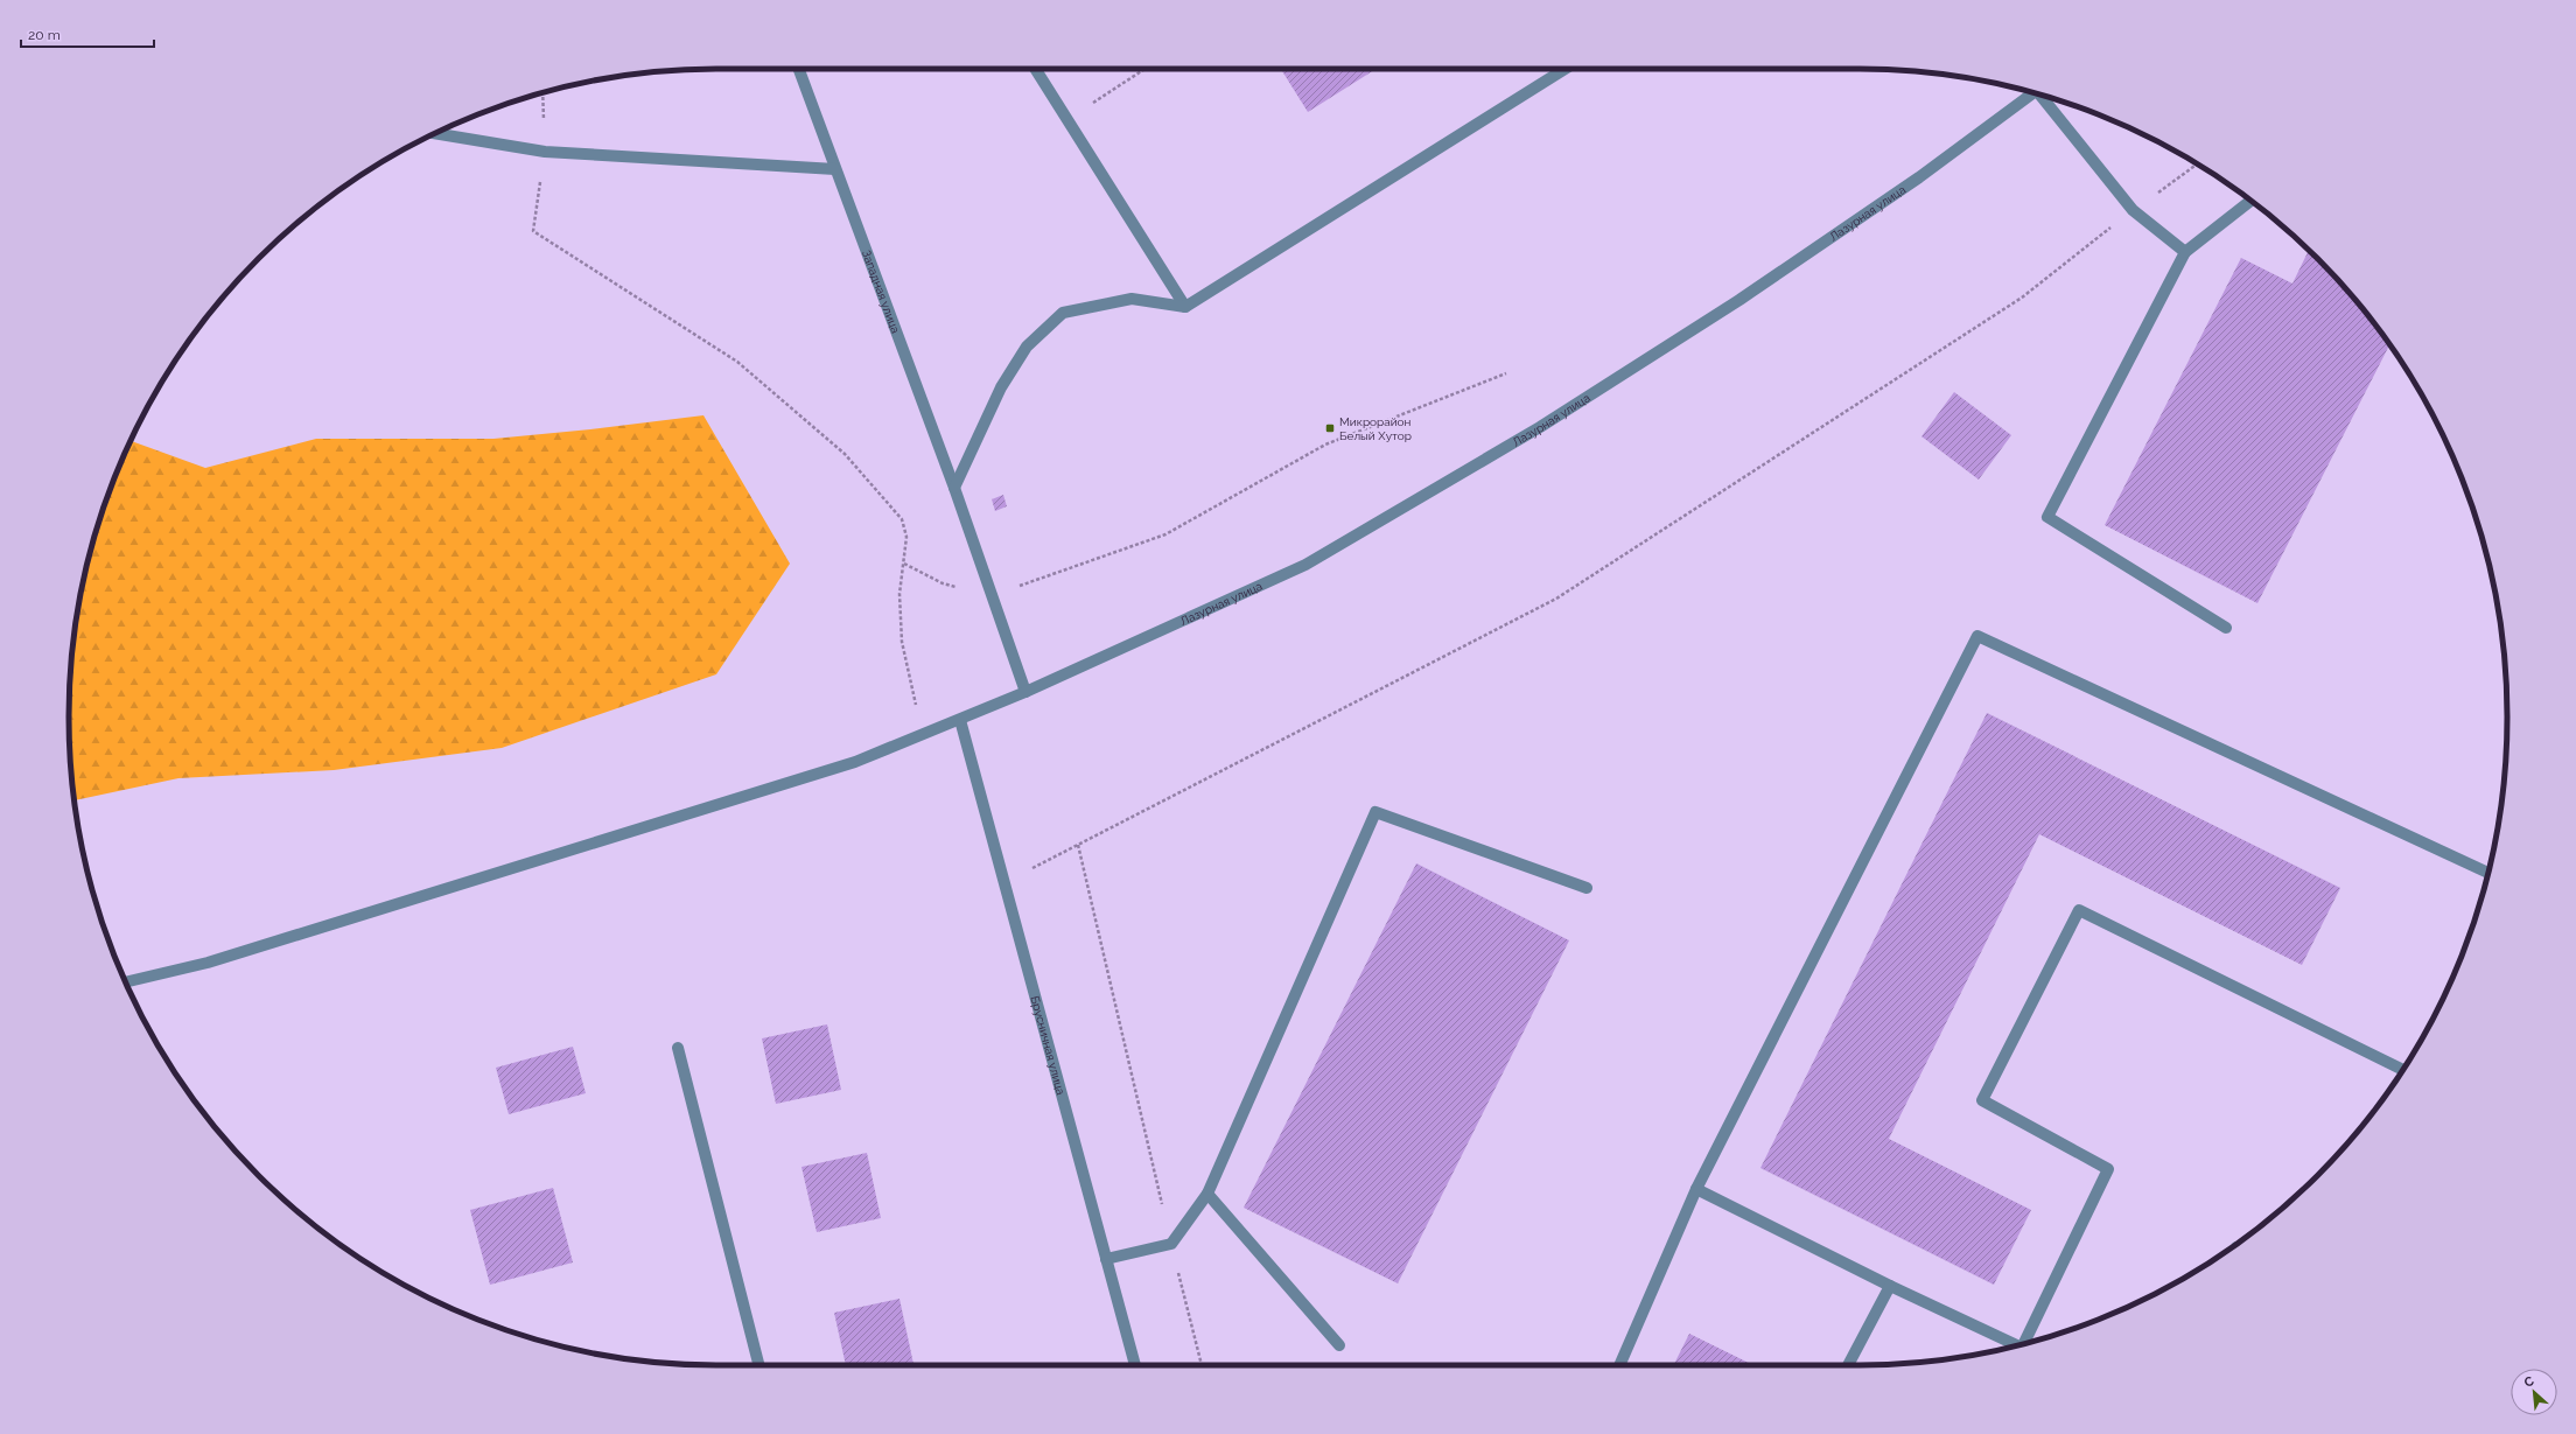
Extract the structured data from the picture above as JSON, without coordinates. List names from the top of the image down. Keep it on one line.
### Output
{"streets":{"street":["Лазурная улица","Западная улица","Брусничная улица"]},"crossings":[["Лазурная улица","Западная улица"],["Лазурная улица","Брусничная улица"]],"places":{"transit":["Микрорайон Белый Хутор"]},"scale_bar":"20 m","north":"top left"}
